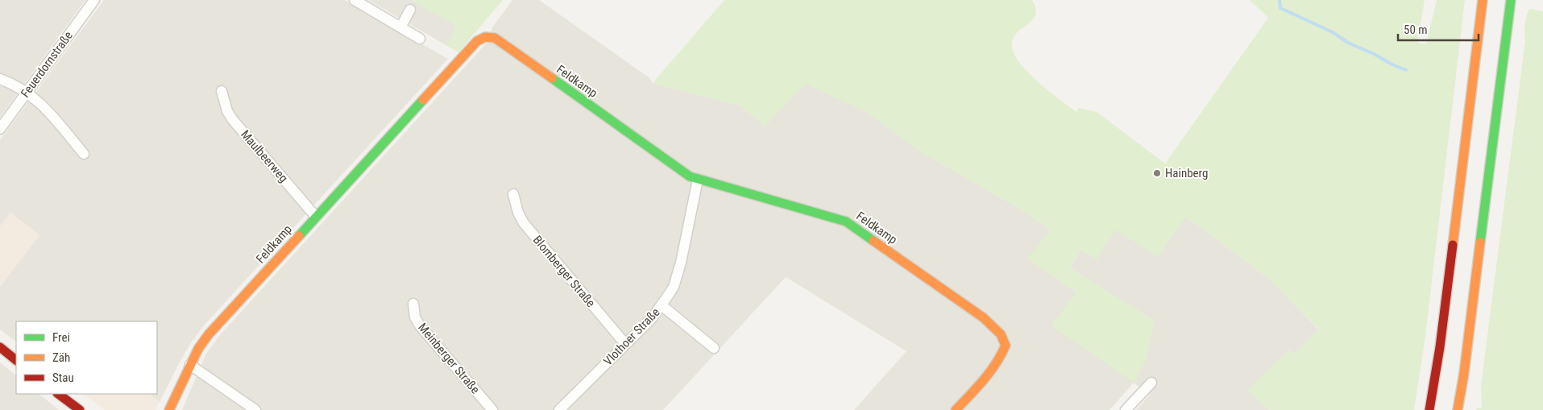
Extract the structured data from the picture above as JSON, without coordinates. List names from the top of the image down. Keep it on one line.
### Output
{"streets":{"main road":["Feldkamp"],"street":["Feuerdornstraße","Maulbeerweg","Blomberger Straße","Vlothoer Straße","Meinberger Straße"]},"crossings":[["Feldkamp","Maulbeerweg"],["Feldkamp","Vlothoer Straße"],["Blomberger Straße","Vlothoer Straße"]],"places":["Hainberg"],"legend":["Frei","Zäh","Stau"],"scale_bar":"50 m"}
